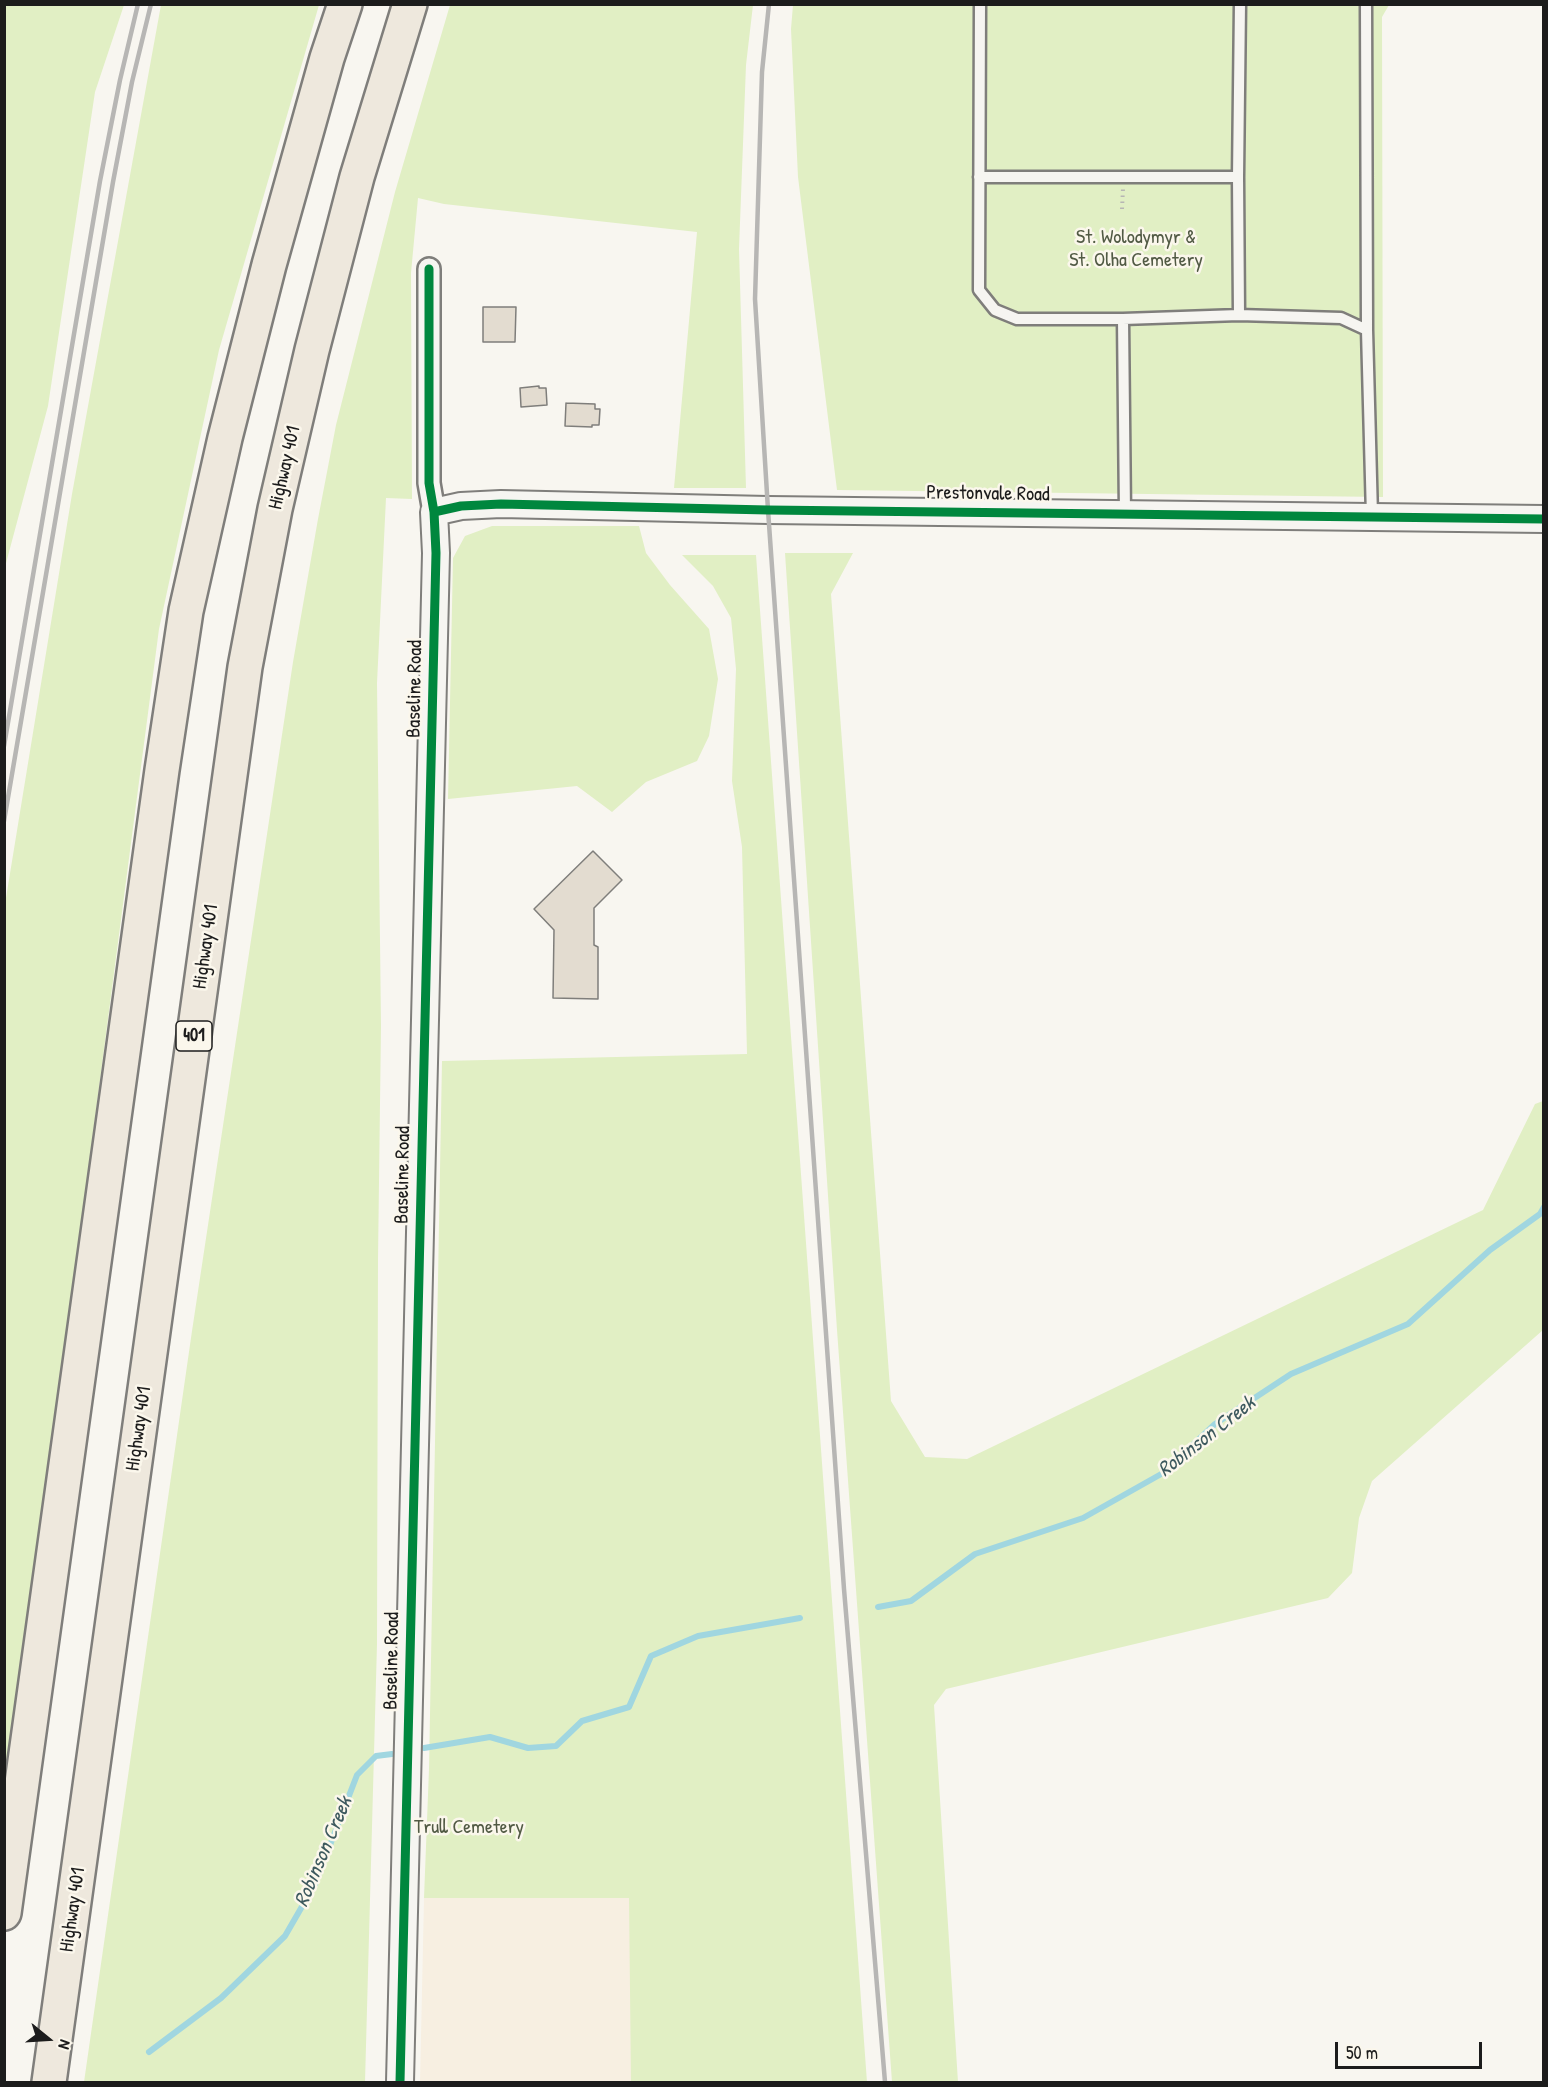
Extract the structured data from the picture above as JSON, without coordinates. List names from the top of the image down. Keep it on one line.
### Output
{"streets":{"highway":["Highway 401","401"],"street":["Prestonvale Road","Baseline Road"]},"crossings":[["Prestonvale Road","Baseline Road"]],"water":["Robinson Creek"],"parks":["St. Wolodymyr & St. Olha Cemetery","Trull Cemetery"],"scale_bar":"50 m","north":"right"}
